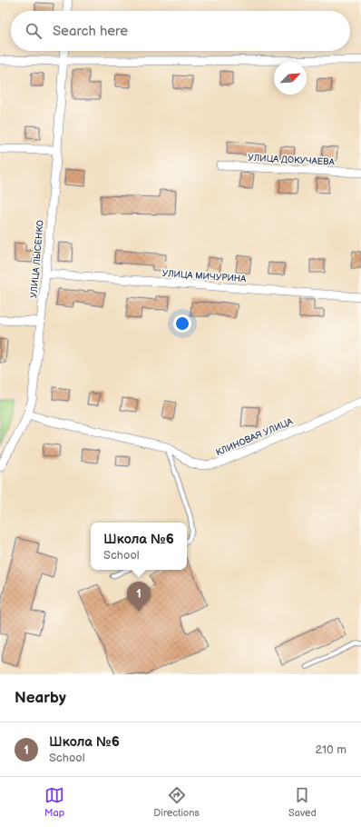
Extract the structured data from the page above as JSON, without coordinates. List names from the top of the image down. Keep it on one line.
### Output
{"streets":{"street":["УЛИЦА ДОКУЧАЕВА","УЛИЦА ЛЫСЕНКО","УЛИЦА МИЧУРИНА","КЛИНОВАЯ УЛИЦА"]},"crossings":[["УЛИЦА ЛЫСЕНКО","УЛИЦА МИЧУРИНА"],["УЛИЦА ЛЫСЕНКО","КЛИНОВАЯ УЛИЦА"]],"north":"top right","page":{"search":"Search here","popup":["Школа №6","School"],"pins":"1","heading":"Nearby","list":[{"mark":"1","name":"Школа №6","note":"School","value":"210 m"}],"nav":["Map","Directions","Saved"]}}
